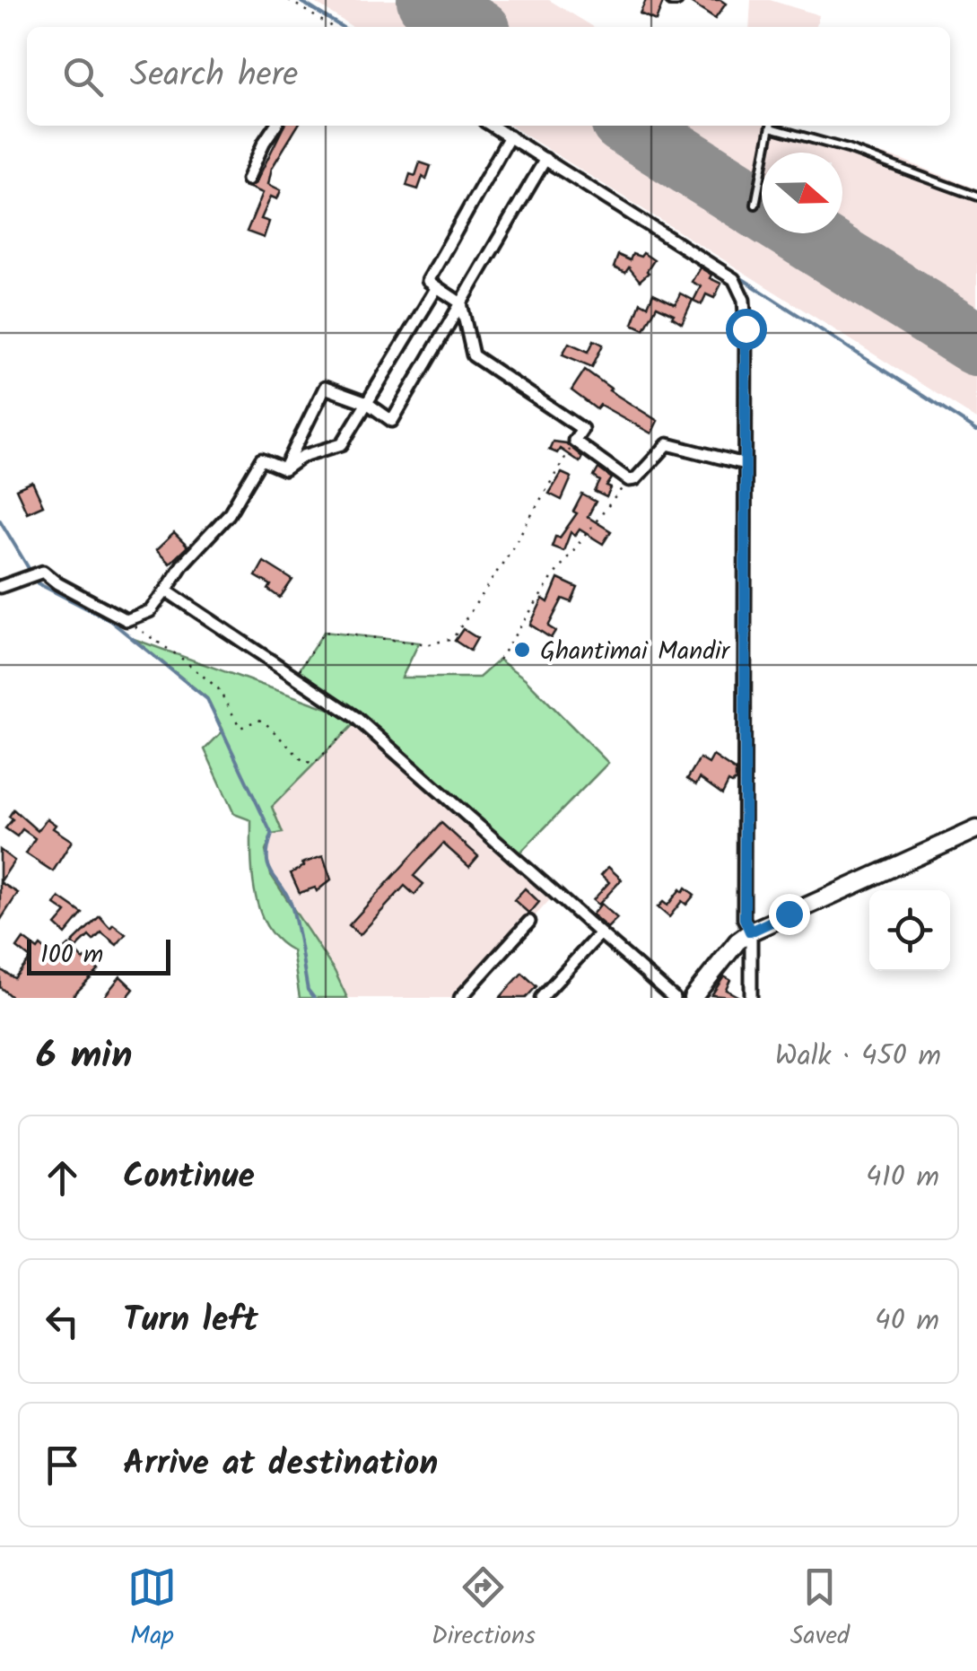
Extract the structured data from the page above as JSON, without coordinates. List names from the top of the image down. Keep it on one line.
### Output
{"places":["Ghantimai Mandir"],"scale_bar":"100 m","north":"right","page":{"search":"Search here","scale":"100 m","heading":["6 min","Walk · 450 m"],"list":[["Continue","410 m"],["Turn left","40 m"],"Arrive at destination"],"nav":["Map","Directions","Saved"]}}
